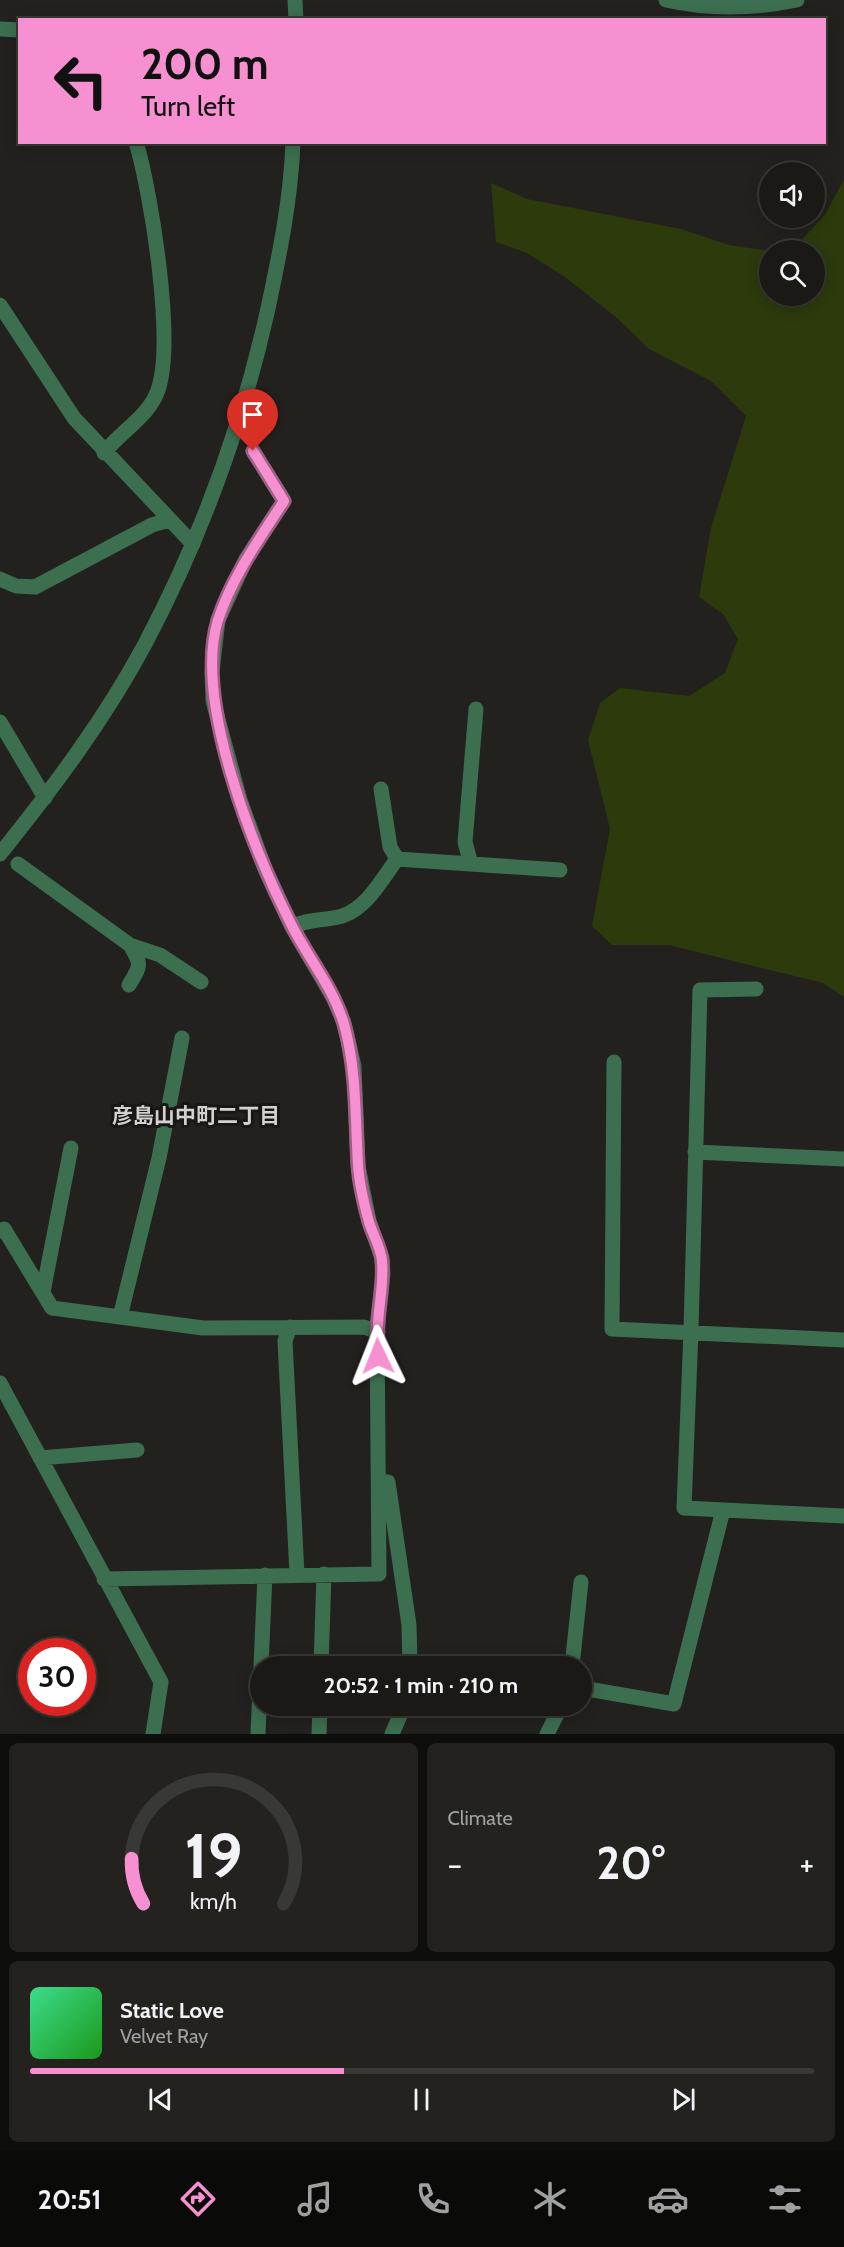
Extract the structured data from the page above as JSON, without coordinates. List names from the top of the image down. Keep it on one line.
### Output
{"districts":["彦島山中町二丁目"],"page":{"turn":["200 m","Turn left"],"limit":"30","trip":"20:52 · 1 min · 210 m","tile":"Climate","heat":["−","20°","+"],"song":["Static Love","Velvet Ray"],"tabs":"20:51","gauge":["19","km/h"]}}
